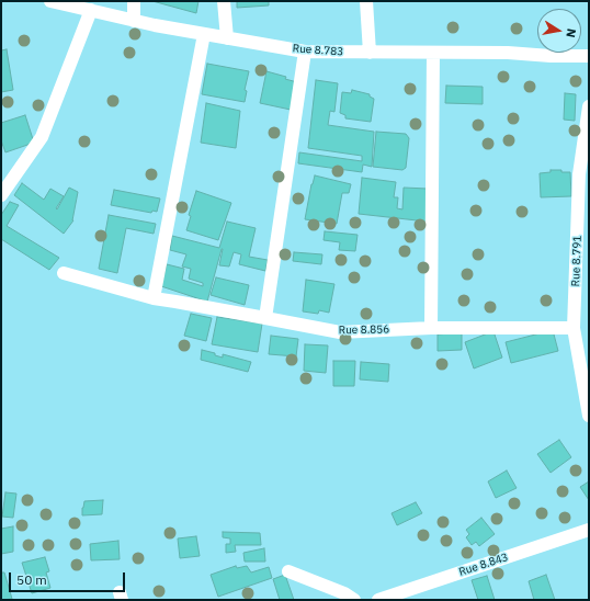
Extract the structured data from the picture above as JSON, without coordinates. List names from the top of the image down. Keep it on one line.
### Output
{"streets":{"street":["Rue 8.783","Rue 8.791","Rue 8.856","Rue 8.843"]},"crossings":[["Rue 8.791","Rue 8.856"]],"scale_bar":"50 m","north":"right"}
